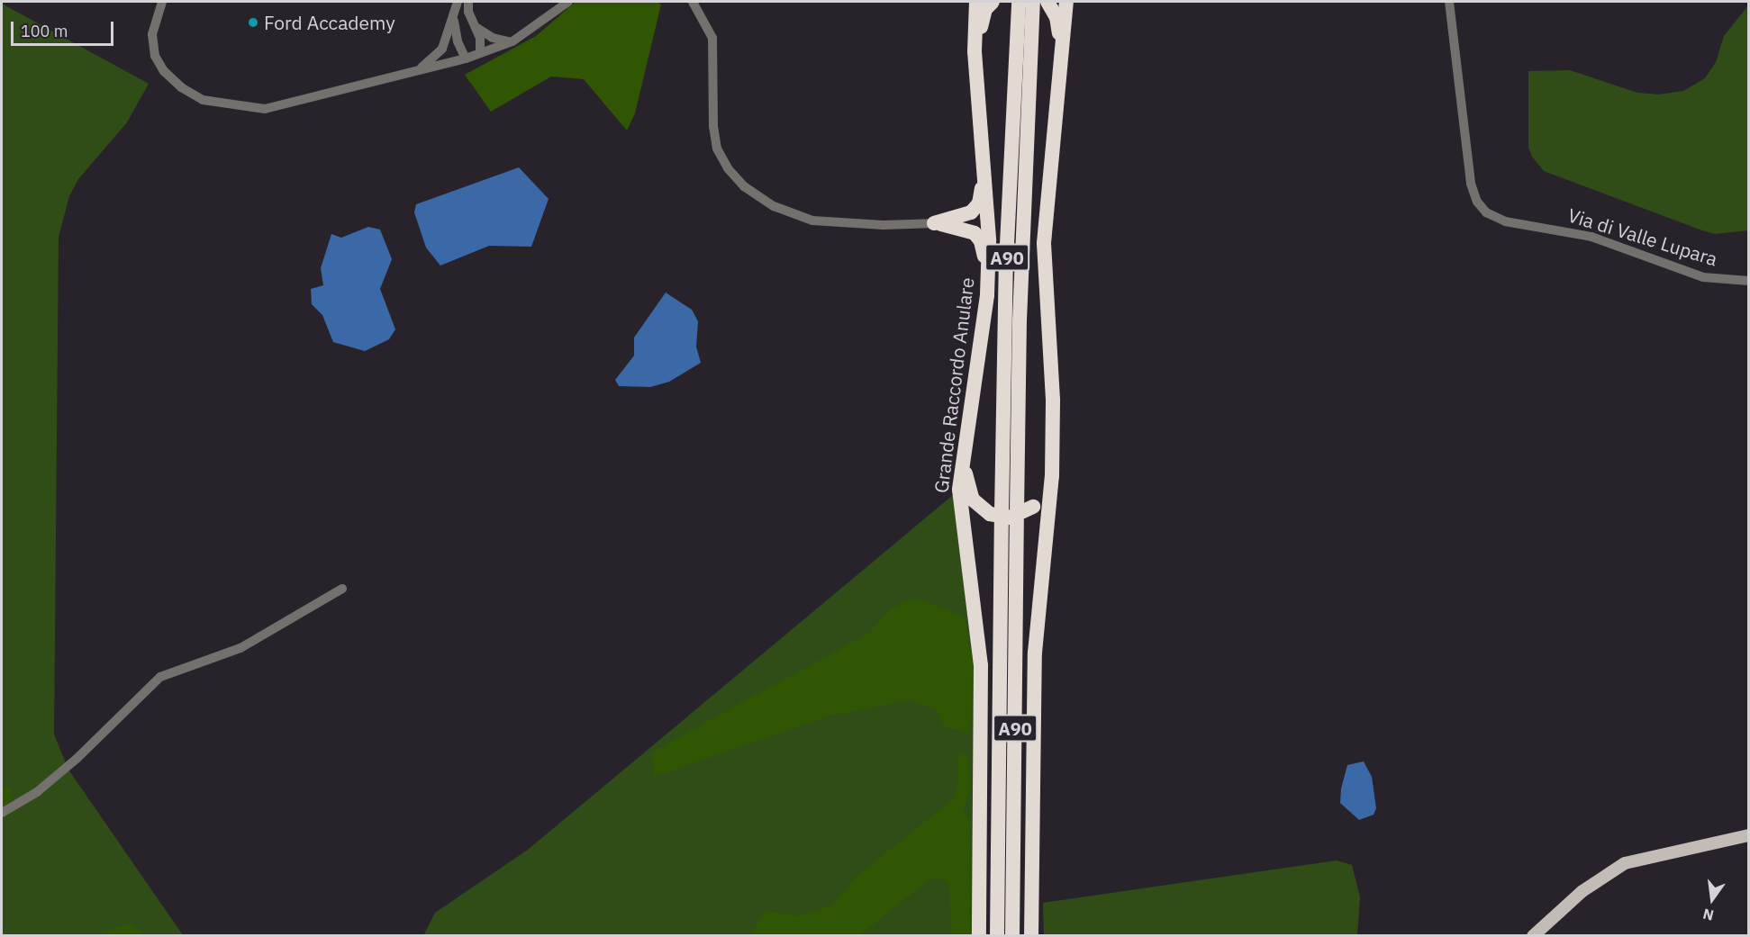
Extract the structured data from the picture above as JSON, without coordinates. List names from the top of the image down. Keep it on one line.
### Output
{"streets":{"highway":["A90","Grande Raccordo Anulare"],"street":["Via di Valle Lupara"]},"places":["Ford Accademy"],"scale_bar":"100 m","north":"bottom"}
